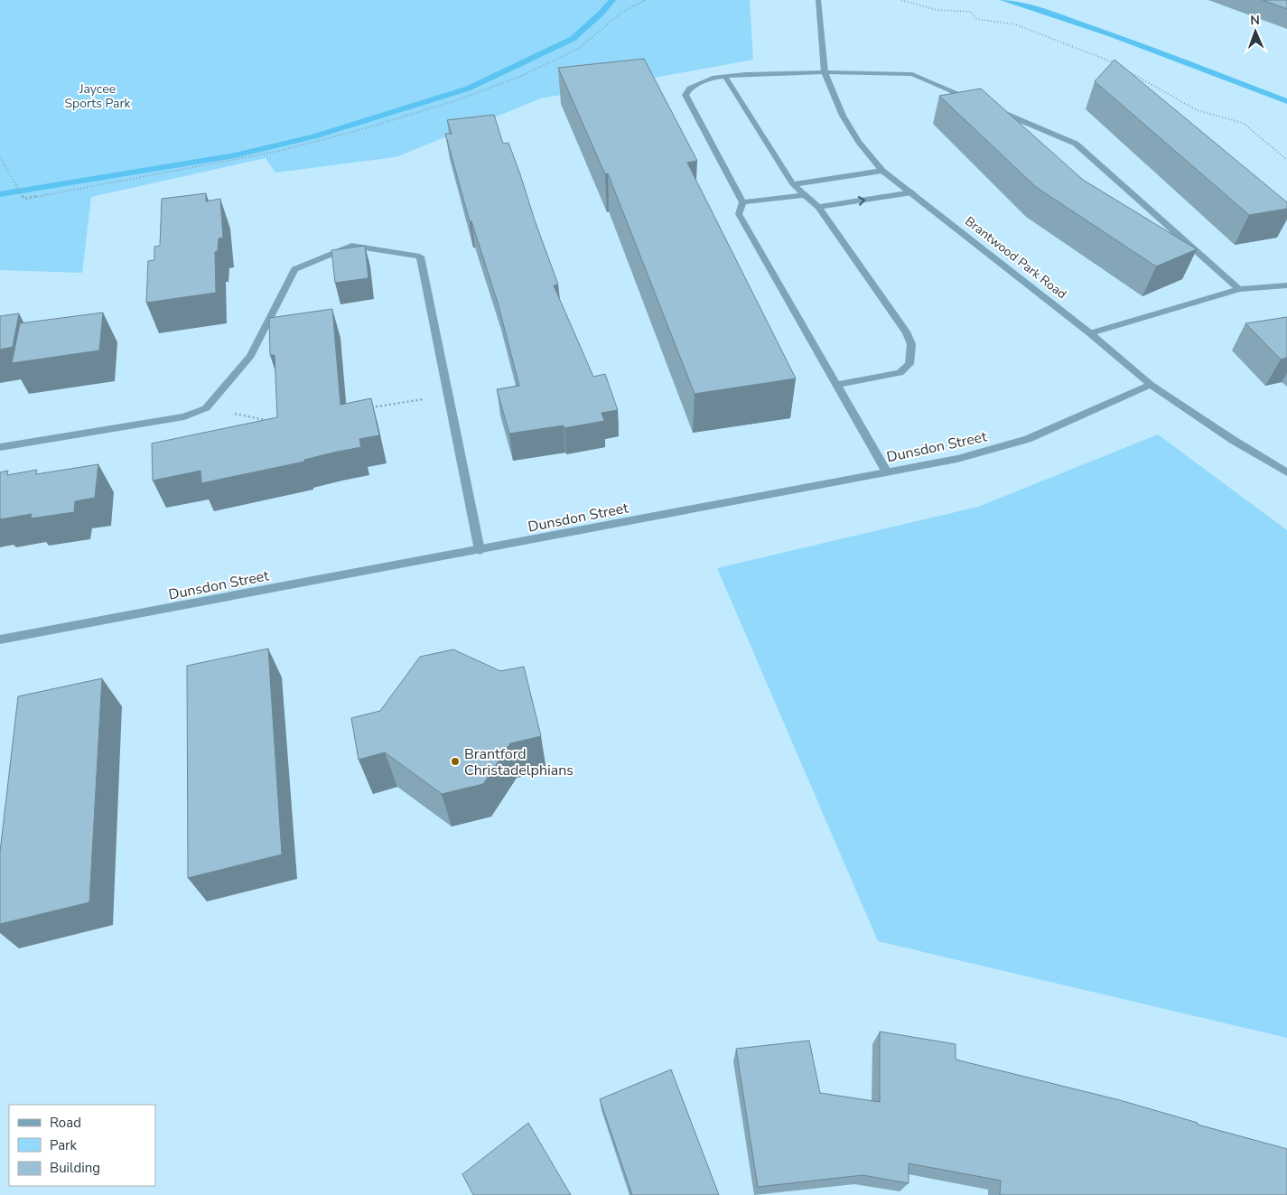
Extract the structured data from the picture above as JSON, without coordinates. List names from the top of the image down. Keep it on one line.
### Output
{"streets":{"street":["Brantwood Park Road","Dunsdon Street"]},"crossings":[["Brantwood Park Road","Dunsdon Street"]],"parks":["Jaycee Sports Park"],"places":["Brantford Christadelphians"],"legend":["Road","Park","Building"],"north":"top"}
